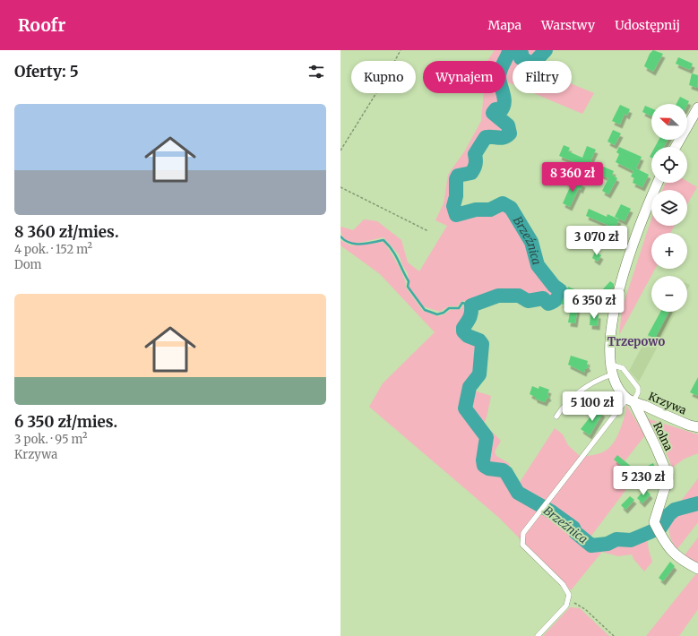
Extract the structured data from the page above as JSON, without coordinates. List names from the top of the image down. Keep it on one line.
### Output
{"streets":{"street":["Krzywa","Rolna"]},"crossings":[["Krzywa","Rolna"]],"districts":["Trzepowo"],"water":["Brzeźnica"],"north":"left","page":{"header":"Roofr","nav":["Mapa","Warstwy","Udostępnij"],"heading":"Oferty: 5","chip":["Kupno","Wynajem","Filtry"],"list":[{"name":"8 360 zł/mies.","note":"4 pok. · 152 m² · Dom"},{"name":"6 350 zł/mies.","note":"3 pok. · 95 m² · Krzywa"}],"map_buttons":["+","−"],"price":["8 360 zł","3 070 zł","6 350 zł","5 100 zł","5 230 zł"]}}
